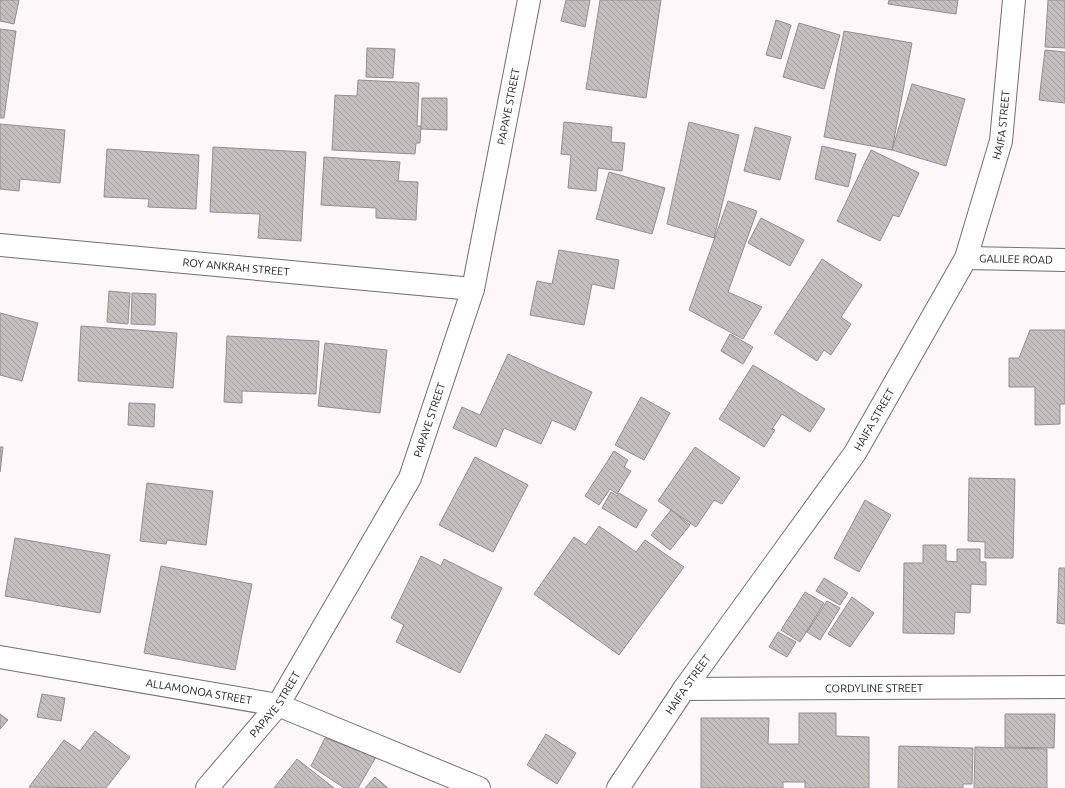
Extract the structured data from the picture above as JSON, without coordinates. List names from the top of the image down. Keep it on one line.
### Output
{"streets":{"street":["PAPAYE STREET","HAIFA STREET","GALILEE ROAD","ROY ANKRAH STREET","CORDYLINE STREET","ALLAMONOA STREET"]},"crossings":[["PAPAYE STREET","ROY ANKRAH STREET"],["PAPAYE STREET","ALLAMONOA STREET"],["HAIFA STREET","GALILEE ROAD"],["HAIFA STREET","CORDYLINE STREET"]]}
